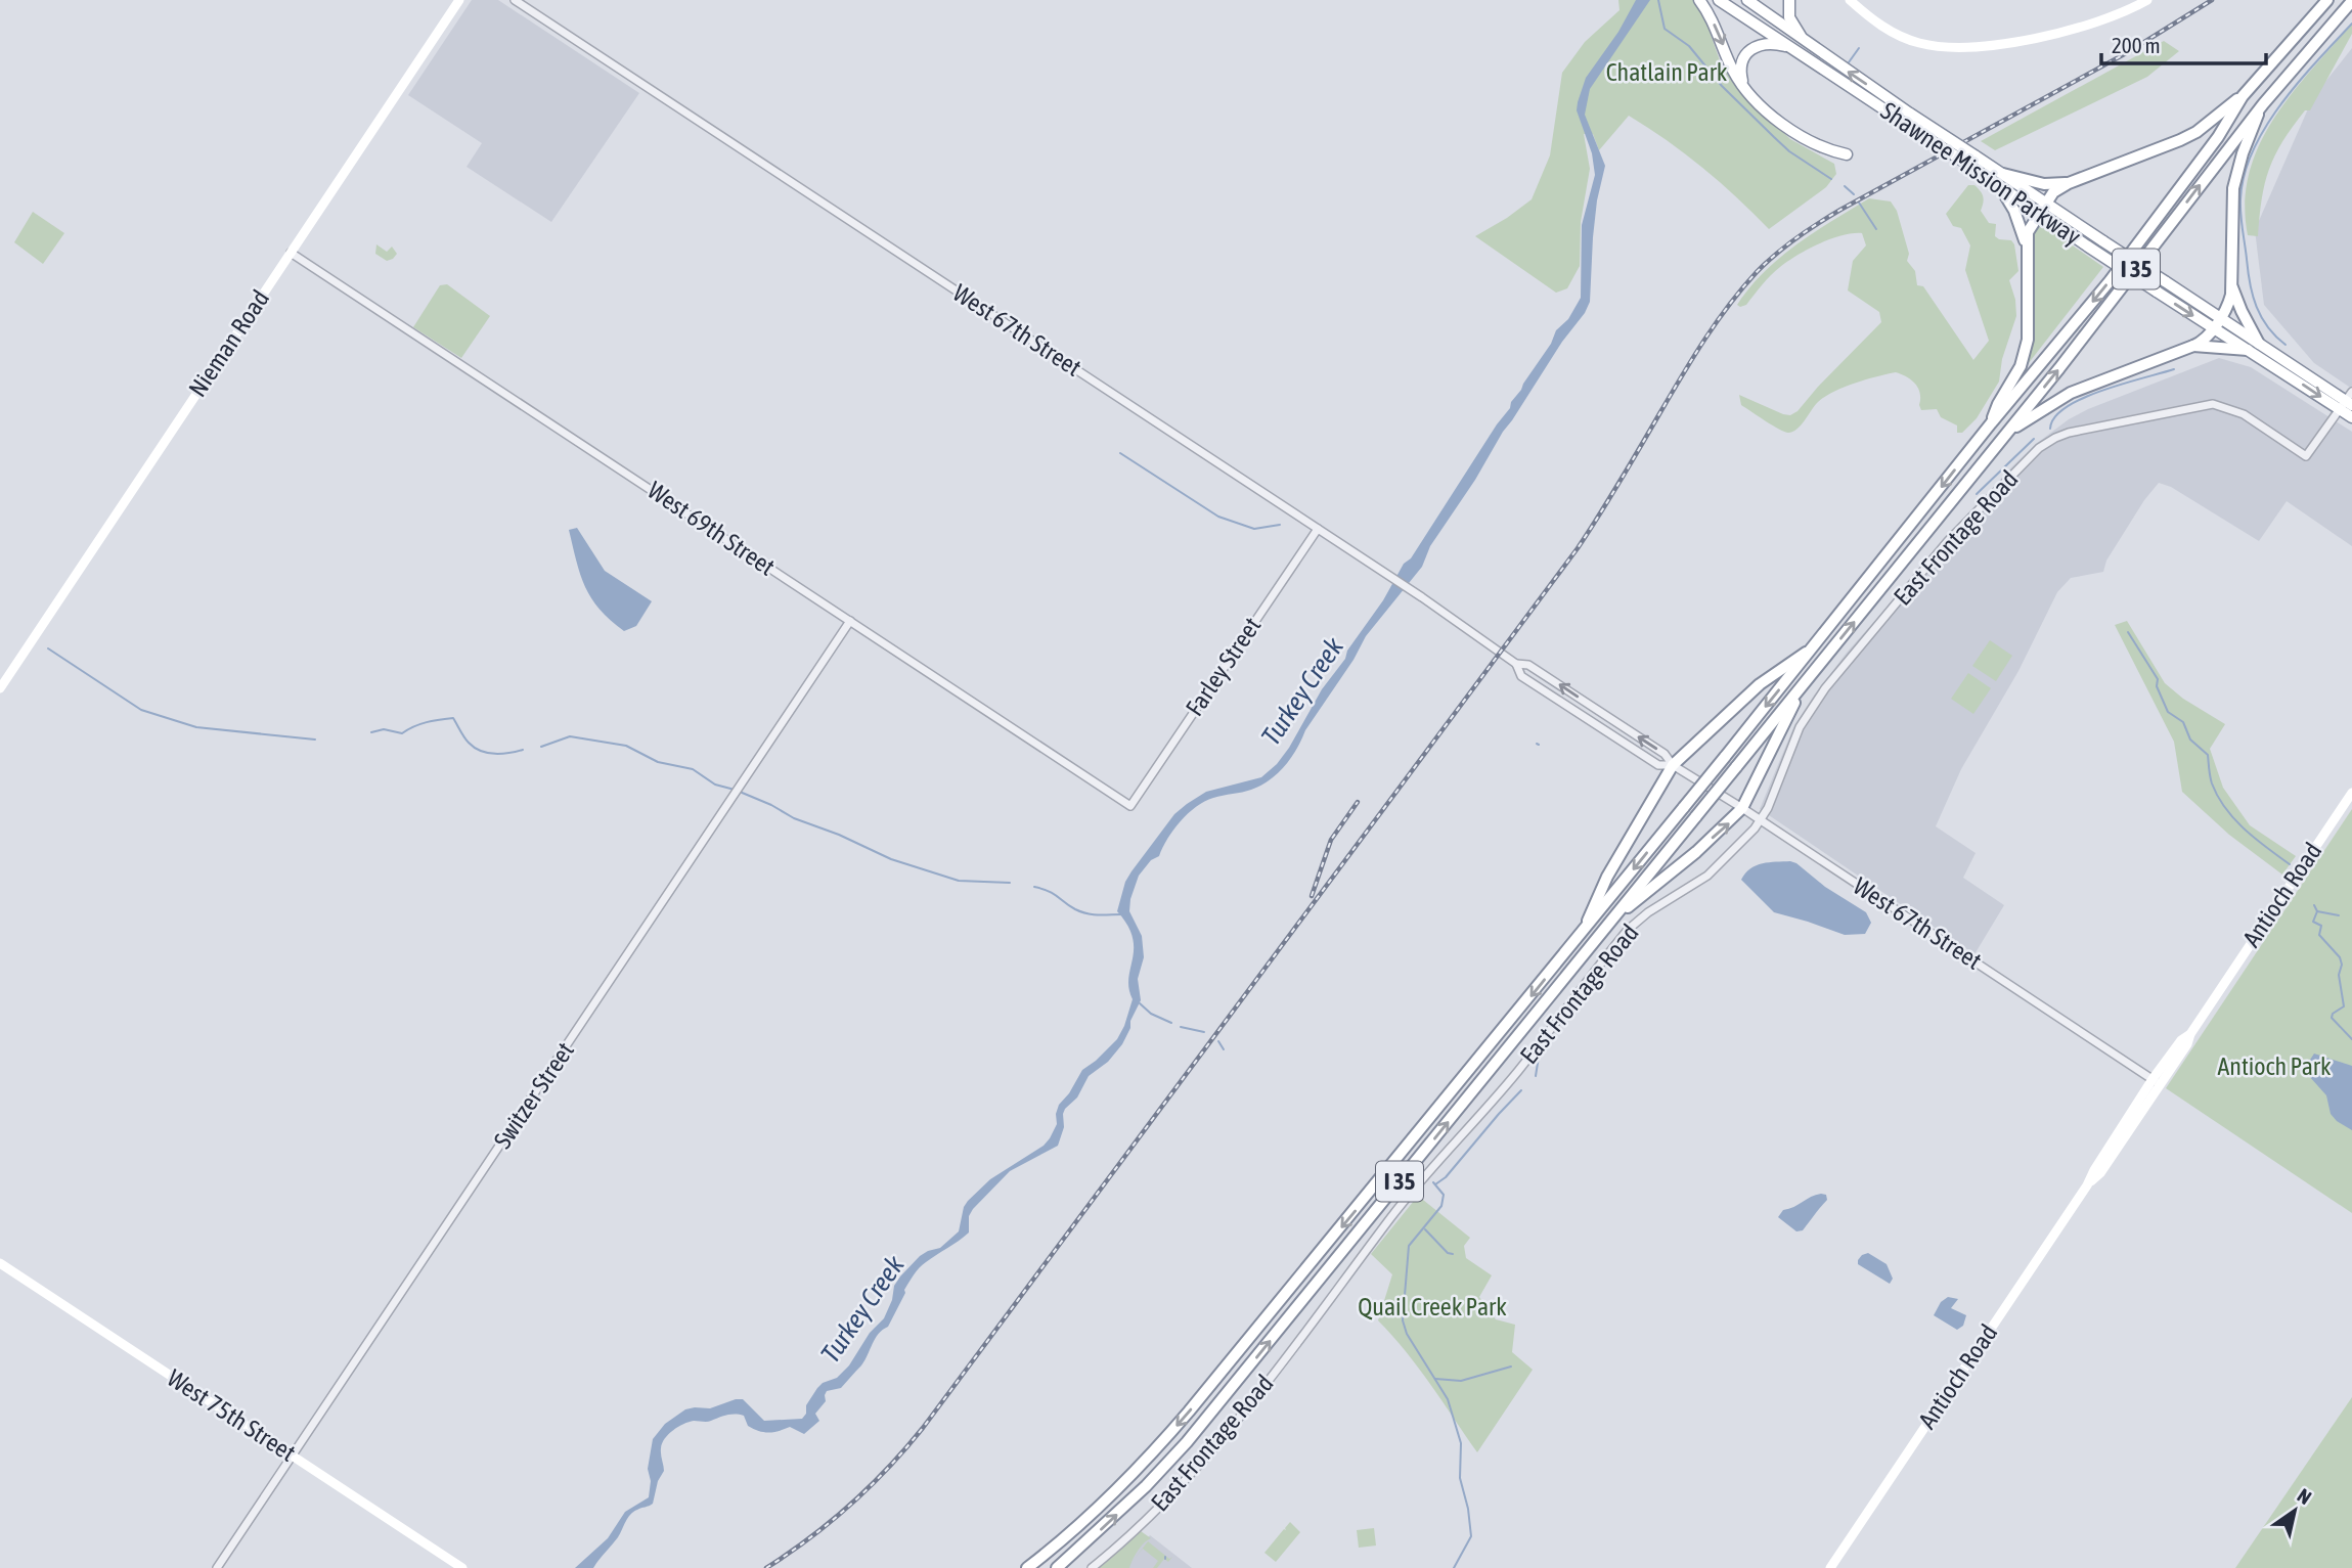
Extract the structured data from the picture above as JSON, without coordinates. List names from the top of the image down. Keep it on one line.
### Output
{"streets":{"highway":["Shawnee Mission Parkway","I 35"],"main road":["Nieman Road","Antioch Road","West 75th Street"],"street":["West 67th Street","West 69th Street","East Frontage Road","Farley Street","Switzer Street"]},"crossings":[["Shawnee Mission Parkway","East Frontage Road"],["West 67th Street","East Frontage Road"],["West 67th Street","Farley Street"],["West 67th Street","Antioch Road"],["Nieman Road","West 69th Street"],["West 69th Street","Farley Street"],["West 69th Street","Switzer Street"],["Switzer Street","West 75th Street"]],"water":["Turkey Creek"],"parks":["Chatlain Park","Antioch Park","Quail Creek Park"],"scale_bar":"200 m","north":"top right"}
